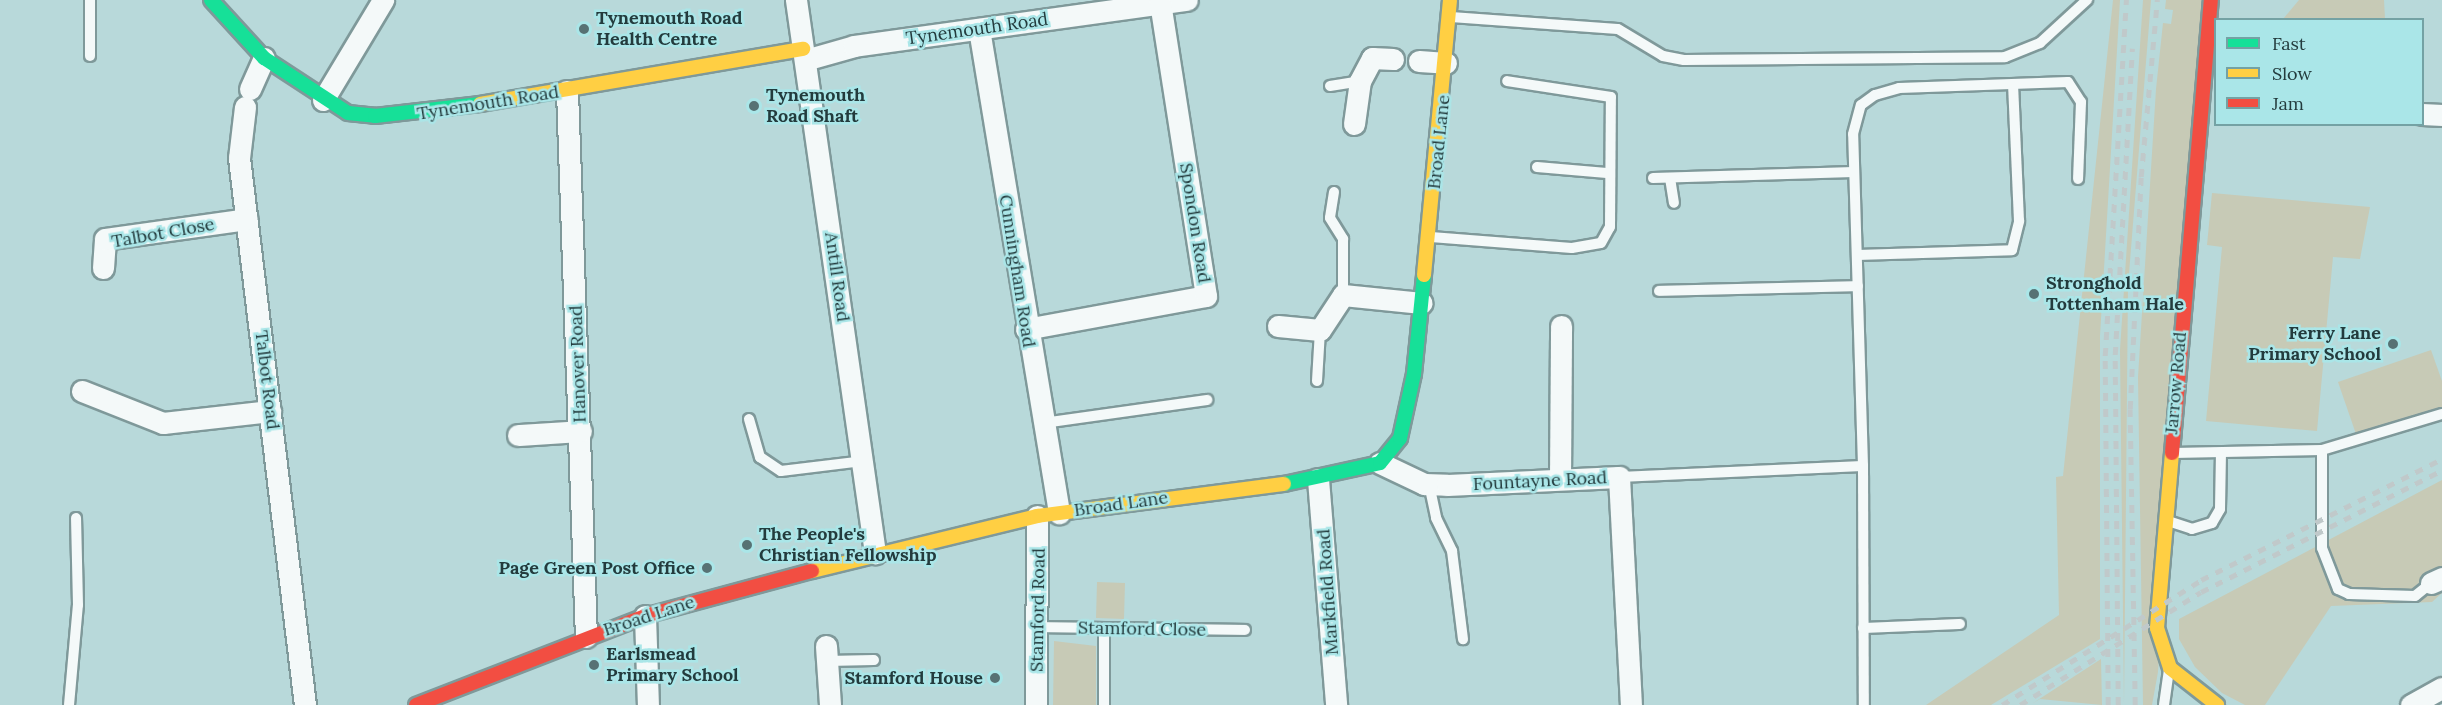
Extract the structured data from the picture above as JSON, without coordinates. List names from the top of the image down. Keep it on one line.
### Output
{"streets":{"main road":["Tynemouth Road","Broad Lane","Jarrow Road"],"street":["Spondon Road","Talbot Close","Cunningham Road","Antill Road","Hanover Road","Talbot Road","Fountayne Road","Markfield Road","Stamford Road"],"lane":["Stamford Close"]},"crossings":[["Tynemouth Road","Spondon Road"],["Tynemouth Road","Cunningham Road"],["Tynemouth Road","Antill Road"],["Tynemouth Road","Hanover Road"],["Tynemouth Road","Talbot Road"],["Broad Lane","Cunningham Road"],["Broad Lane","Antill Road"],["Broad Lane","Hanover Road"],["Broad Lane","Fountayne Road"],["Broad Lane","Markfield Road"],["Broad Lane","Stamford Road"],["Spondon Road","Cunningham Road"],["Talbot Close","Talbot Road"],["Stamford Road","Stamford Close"]],"places":["Tynemouth Road Health Centre","Tynemouth Road Shaft","Stronghold Tottenham Hale","Ferry Lane Primary School","The People's Christian Fellowship","Page Green Post Office","Earlsmead Primary School","Stamford House"],"legend":["Fast","Slow","Jam"]}
